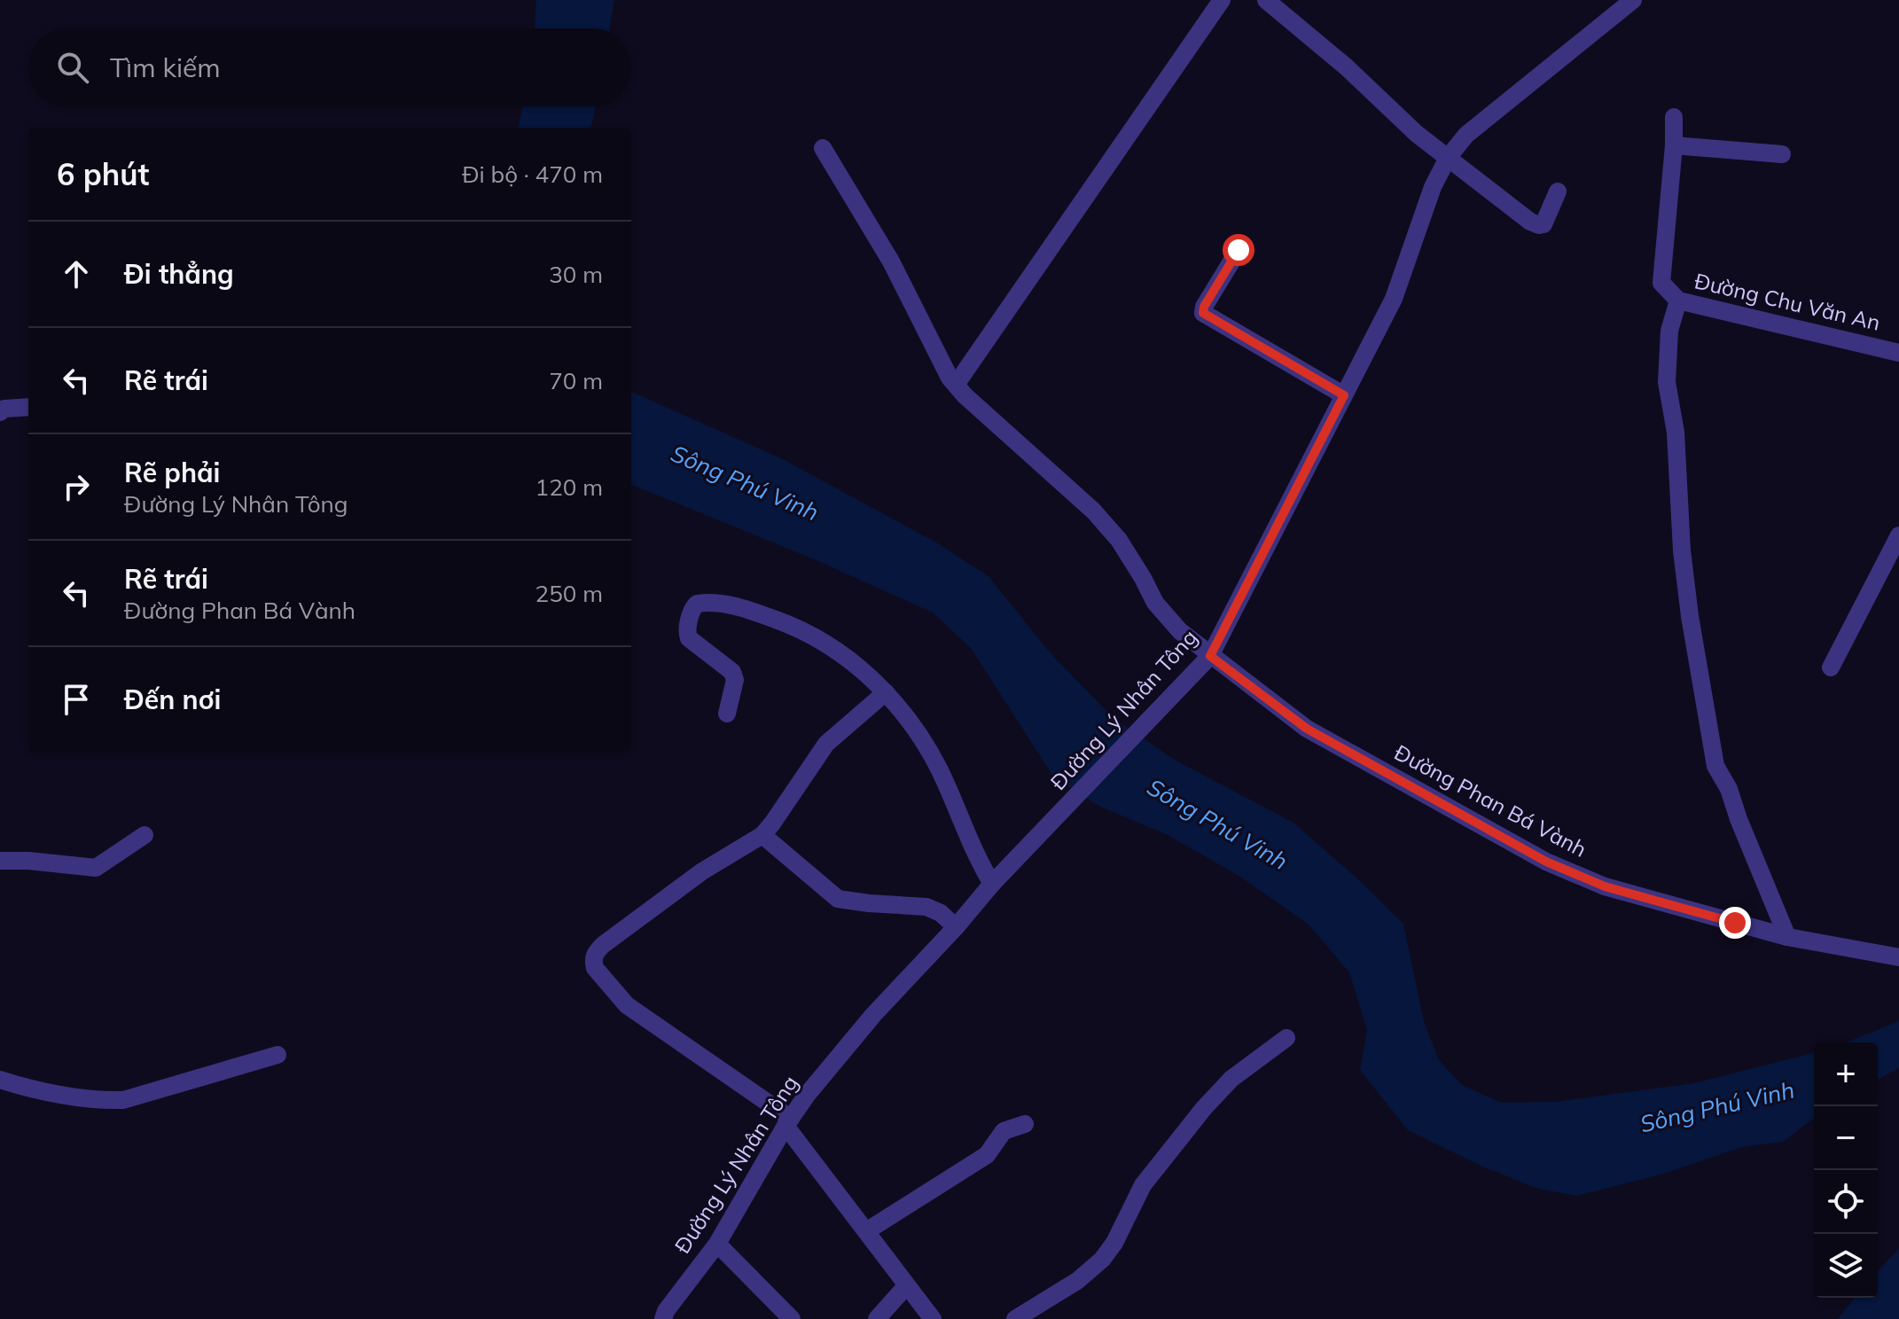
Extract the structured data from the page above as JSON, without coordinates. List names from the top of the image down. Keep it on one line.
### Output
{"streets":{"street":["Đường Chu Văn An","Đường Lý Nhân Tông","Đường Phan Bá Vành"]},"crossings":[["Đường Lý Nhân Tông","Đường Phan Bá Vành"]],"water":["Sông Phú Vinh"],"page":{"search":"Tìm kiếm","heading":["6 phút","Đi bộ · 470 m"],"list":[["Đi thẳng","30 m"],["Rẽ trái","70 m"],["Rẽ phải","Đường Lý Nhân Tông","120 m"],["Rẽ trái","Đường Phan Bá Vành","250 m"],"Đến nơi"],"map_buttons":["+","−"]}}
